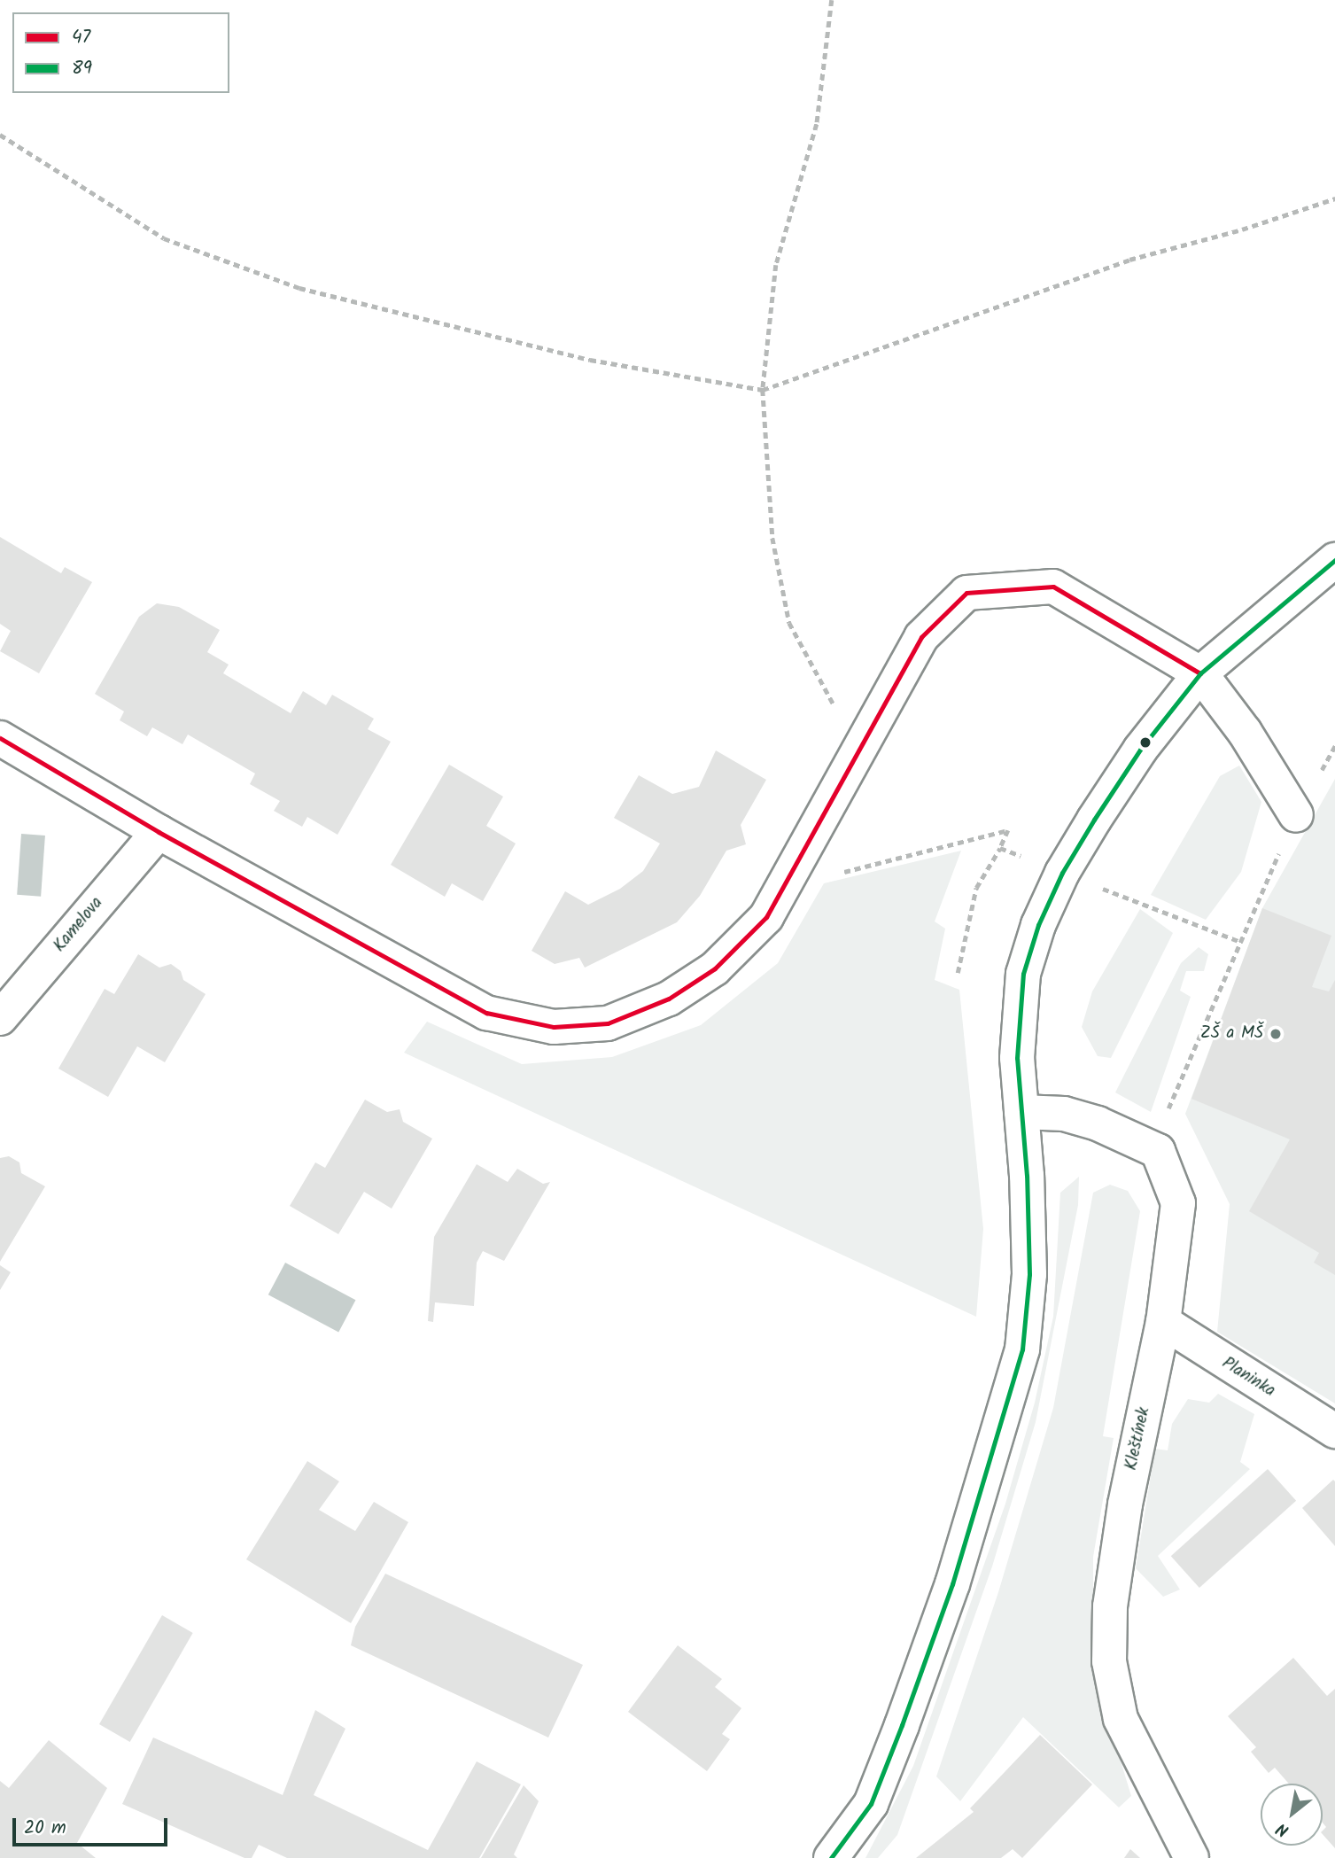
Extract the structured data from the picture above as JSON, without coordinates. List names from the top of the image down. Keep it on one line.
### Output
{"streets":{"street":["Kamelova","Planinka","Kleštínek"]},"crossings":[["Planinka","Kleštínek"]],"places":["ZŠ a MŠ"],"lines":["transit line 89","transit line 47"],"legend":["47","89"],"scale_bar":"20 m","north":"bottom left"}
